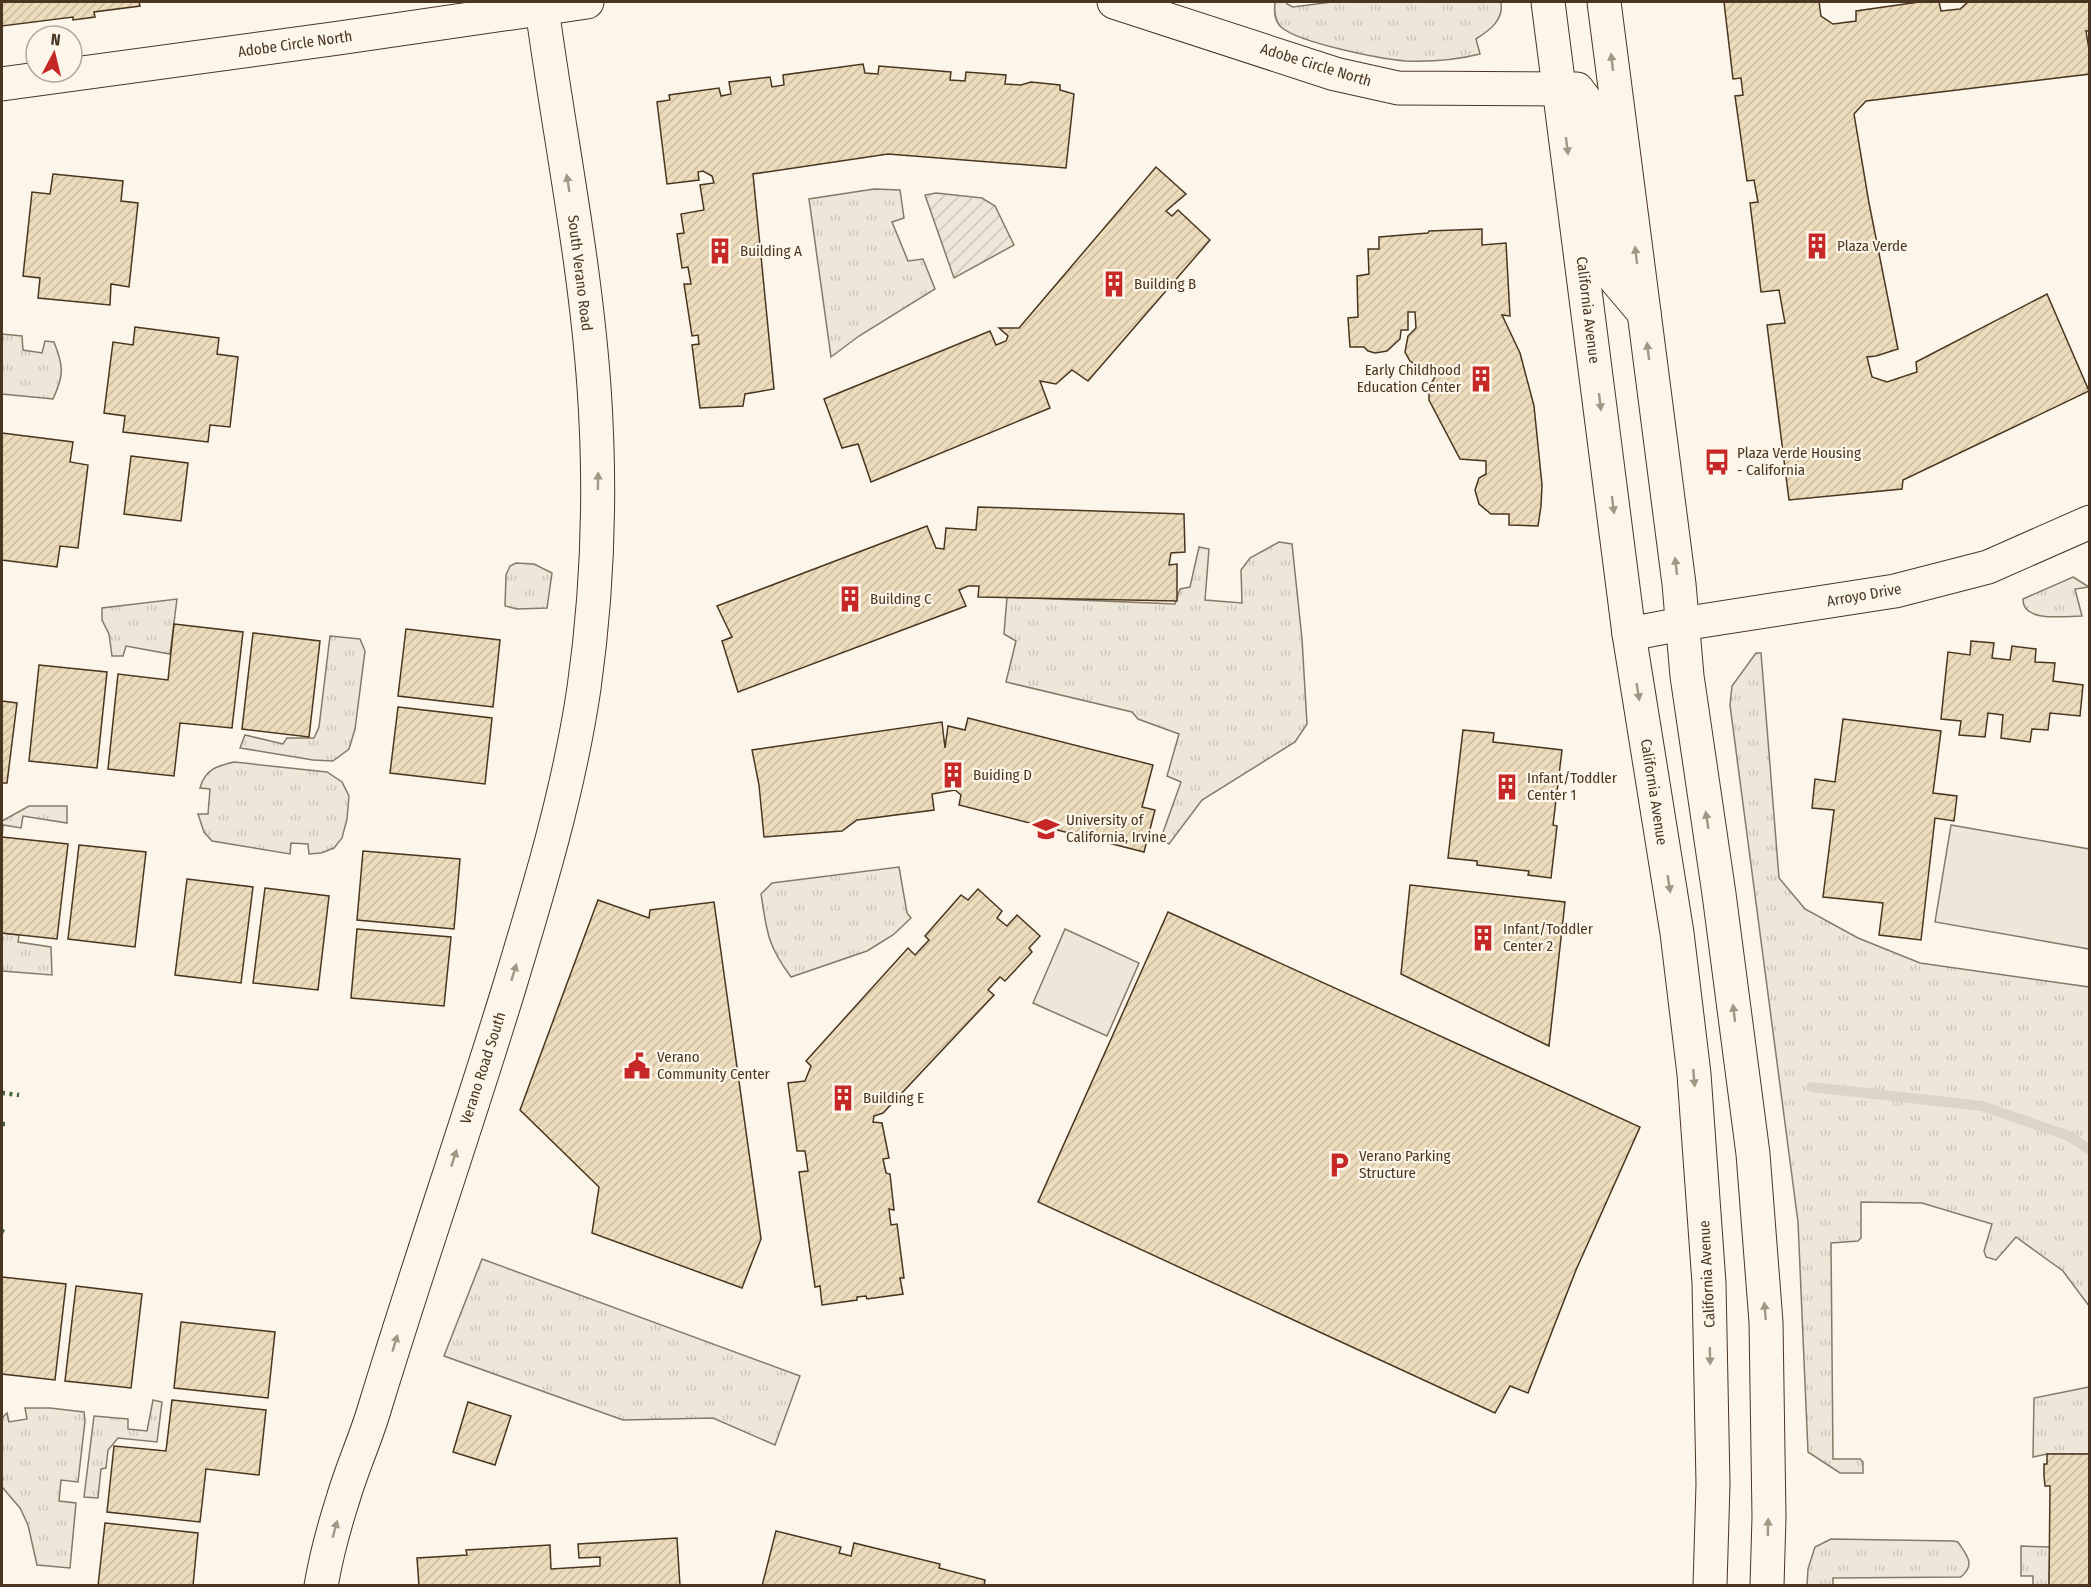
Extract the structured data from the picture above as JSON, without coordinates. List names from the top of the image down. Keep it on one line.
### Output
{"streets":{"main road":["Adobe Circle North","South Verano Road","California Avenue","Arroyo Drive","Verano Road South"]},"crossings":[["Adobe Circle North","South Verano Road"],["Adobe Circle North","California Avenue"],["South Verano Road","Verano Road South"],["California Avenue","Arroyo Drive"]],"one_way":["South Verano Road","Verano Road South"],"places":{"building":["Plaza Verde","Building A","Building B","Early Childhood Education Center","Building C","Buiding D","Infant/Toddler Center 1","Infant/Toddler Center 2","Building E"],"bus stop":["Plaza Verde Housing - California"],"school or university":["University of California, Irvine"],"public building":["Verano Community Center"],"parking":["Verano Parking Structure"]},"north":"top"}
